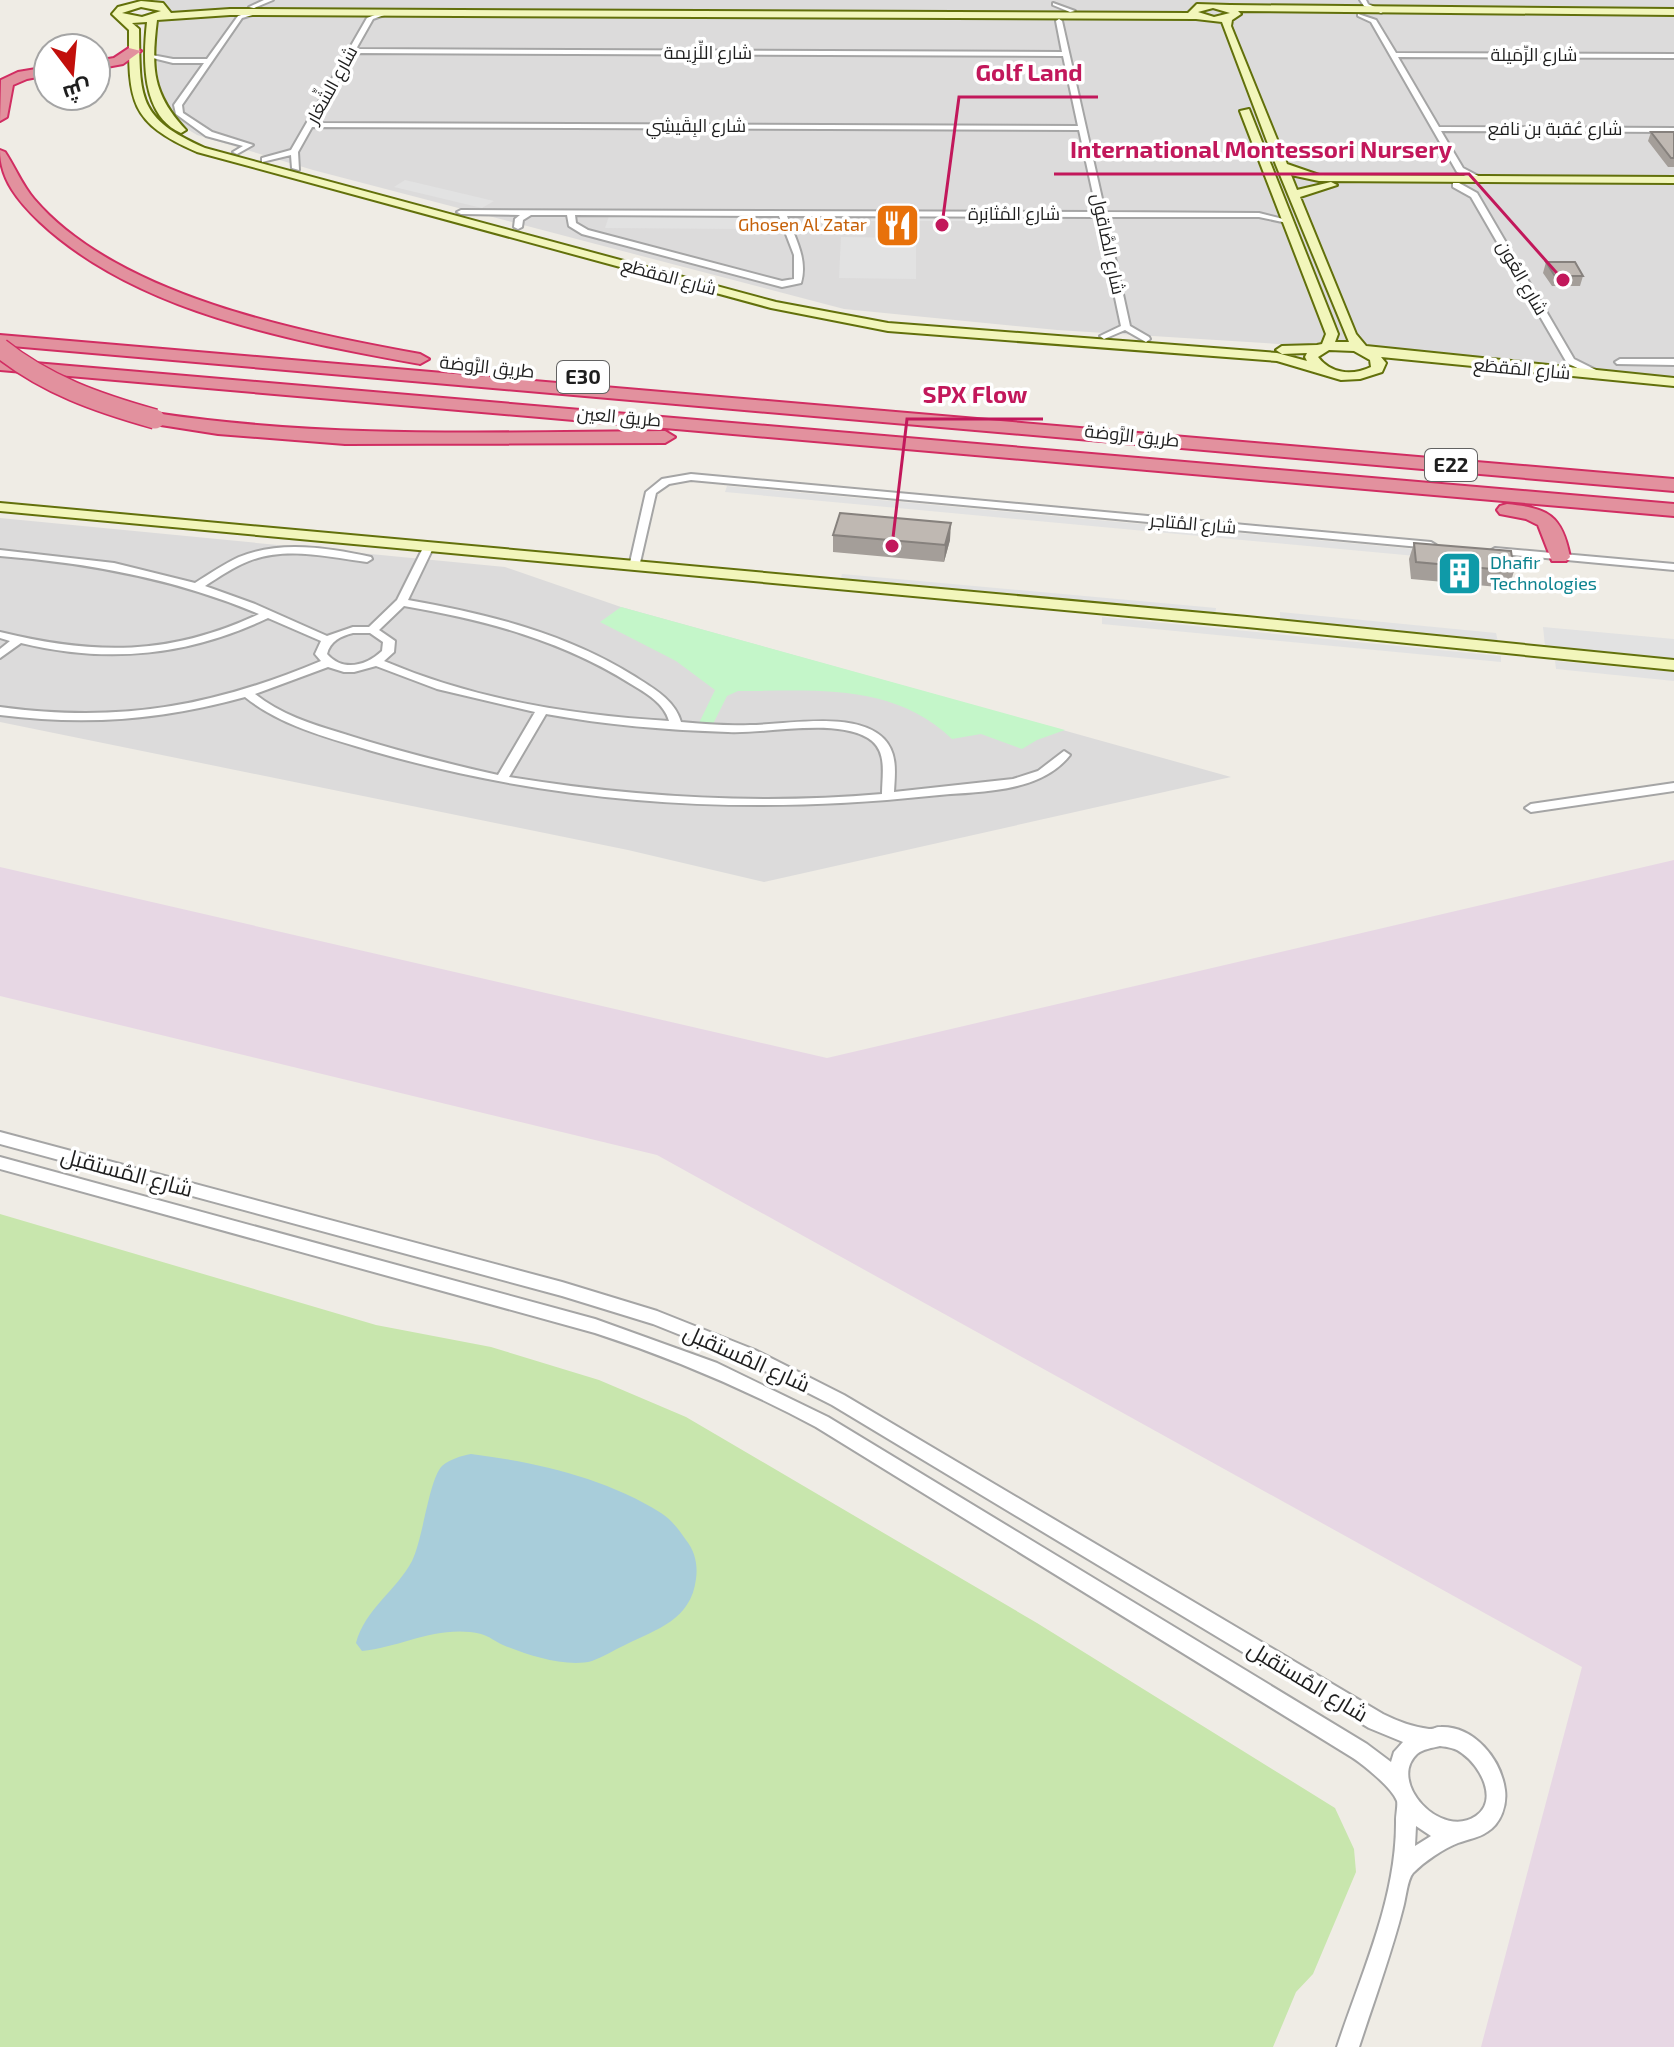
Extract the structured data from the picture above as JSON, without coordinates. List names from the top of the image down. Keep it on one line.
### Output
{"streets":{"highway":["طريق الرَّوضة","E30","طريق العين","E22"],"street":["شارع اللِّزِيمة","شارع الرِّمَيلة","شارع الشِّغار","شارع البِقَيشِي","شارع عُقبة بن نافع","شارع المُثابَرة","شارع الصَّاقول","شارع المَقطَع","شارع العُون","شارع المُتاجر","شارع المُستقبل"]},"crossings":[["شارع اللِّزِيمة","شارع الشِّغار"],["شارع اللِّزِيمة","شارع الصَّاقول"],["شارع الشِّغار","شارع البِقَيشِي"],["شارع البِقَيشِي","شارع الصَّاقول"],["شارع المُثابَرة","شارع الصَّاقول"],["شارع المُثابَرة","شارع المَقطَع"],["طريق الرَّوضة","طريق العين"],["طريق الرَّوضة","E22"],["طريق العين","E22"]],"places":{"restaurant":["Ghosen Al Zatar"],"other":["Golf Land","International Montessori Nursery","SPX Flow"],"building":["Dhafir Technologies"]},"north":"bottom"}
